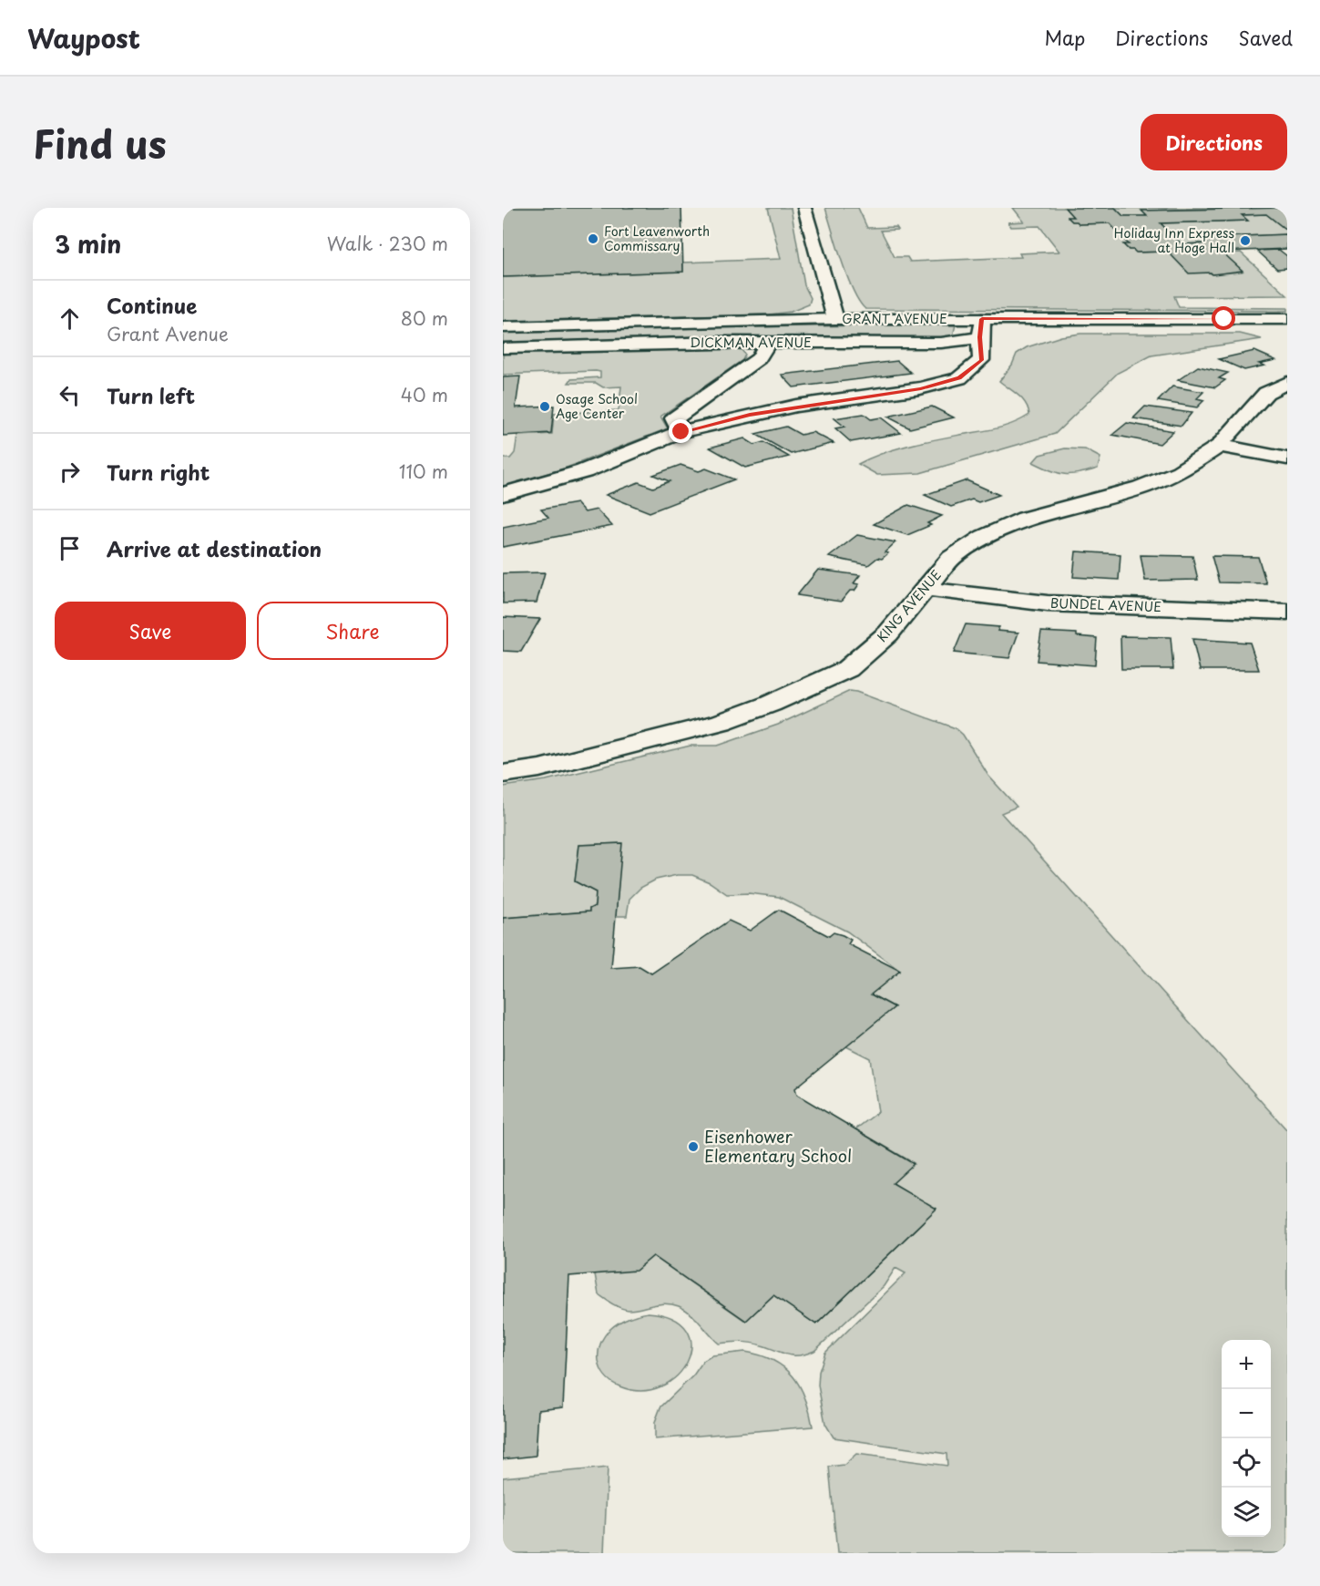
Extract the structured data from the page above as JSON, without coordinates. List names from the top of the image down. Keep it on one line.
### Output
{"streets":{"street":["GRANT AVENUE","DICKMAN AVENUE","BUNDEL AVENUE","KING AVENUE"]},"crossings":[["BUNDEL AVENUE","KING AVENUE"]],"places":["Fort Leavenworth Commissary","Holiday Inn Express at Hoge Hall","Osage School Age Center","Eisenhower Elementary School"],"page":{"header":"Waypost","nav":["Map","Directions","Saved"],"title":"Find us","buttons":["Directions",["Save","Share"]],"heading":["3 min","Walk · 230 m"],"list":[["Continue","Grant Avenue","80 m"],["Turn left","40 m"],["Turn right","110 m"],"Arrive at destination"],"map_buttons":["+","−"]}}
